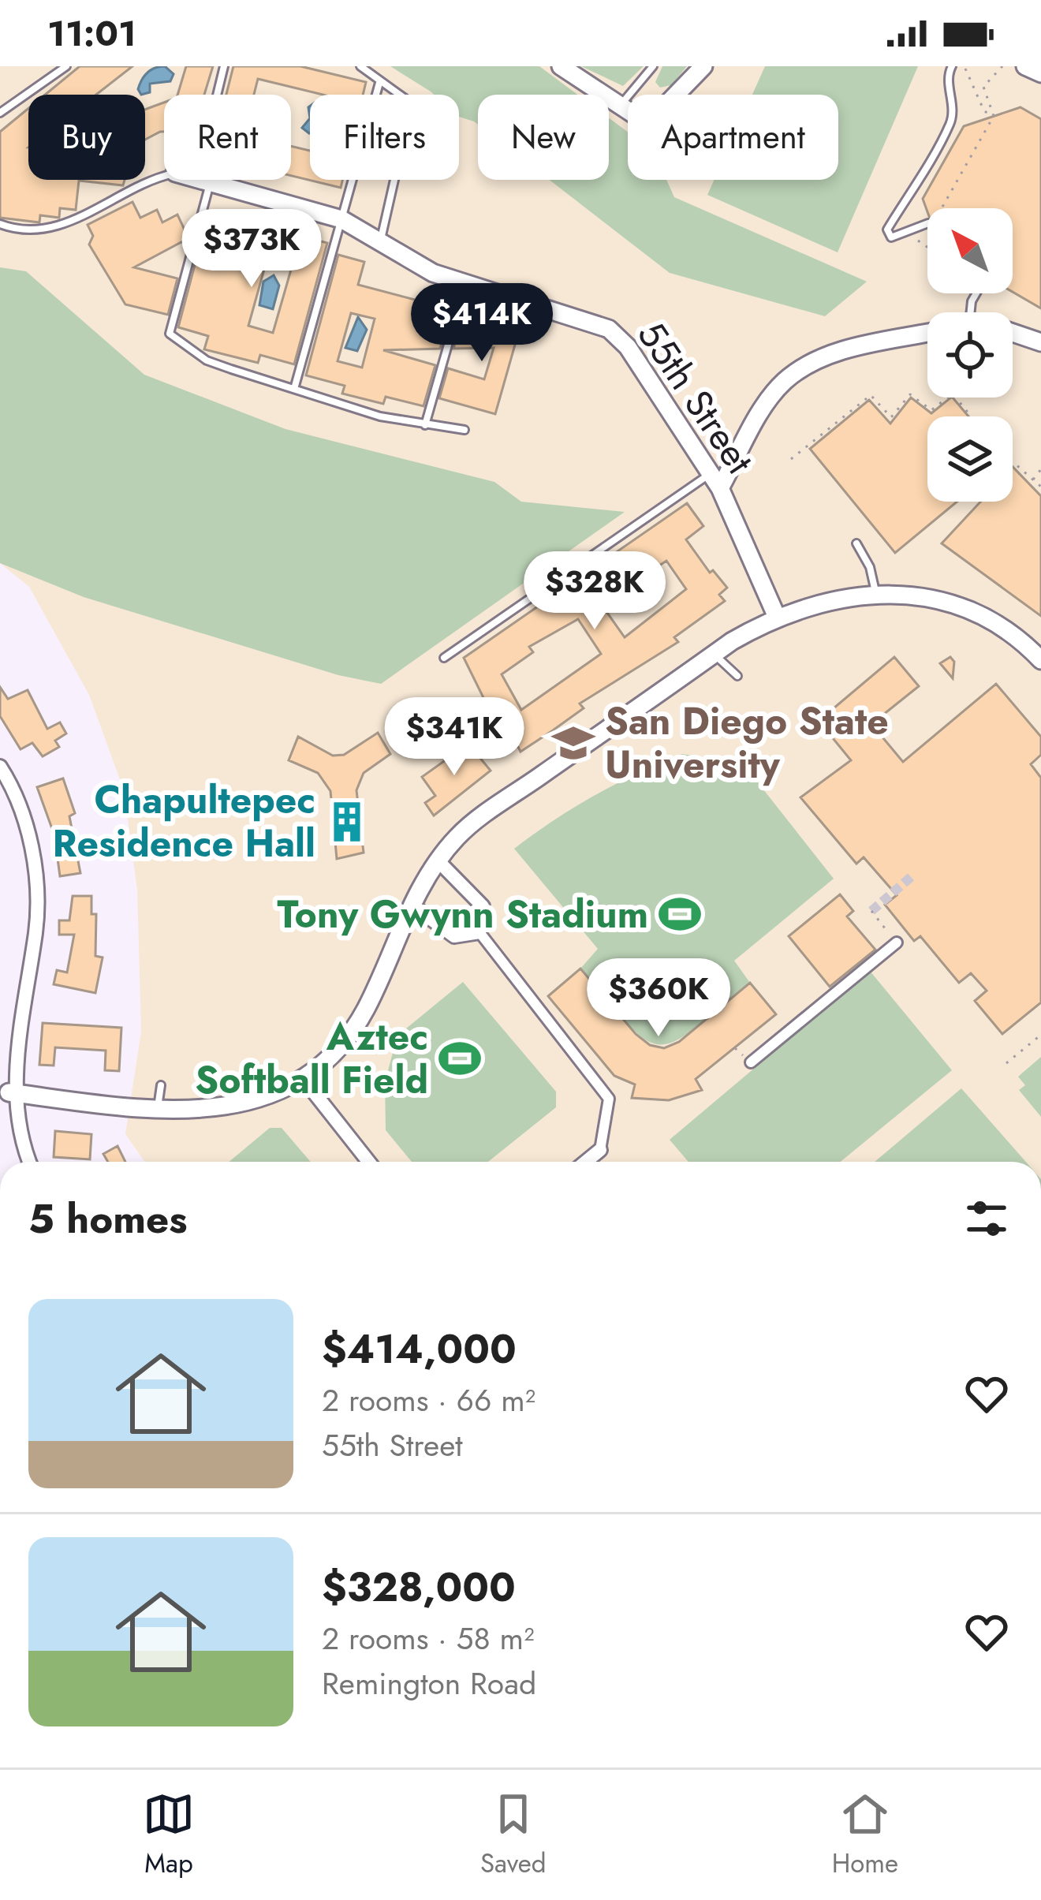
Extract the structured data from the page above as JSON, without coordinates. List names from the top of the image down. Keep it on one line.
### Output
{"streets":{"street":["55th Street"]},"places":{"school or university":["San Diego State University"],"building":["Chapultepec Residence Hall"],"sports":["Tony Gwynn Stadium","Aztec Softball Field"]},"north":"top left","page":{"status":"11:01","chip":["Buy","Rent","Filters","New","Apartment"],"price":["$373K","$414K","$328K","$341K","$360K"],"heading":"5 homes","list":[{"name":"$414,000","note":"2 rooms · 66 m² · 55th Street"},{"name":"$328,000","note":"2 rooms · 58 m² · Remington Road"}],"tabs":["Map","Saved","Home"]}}
